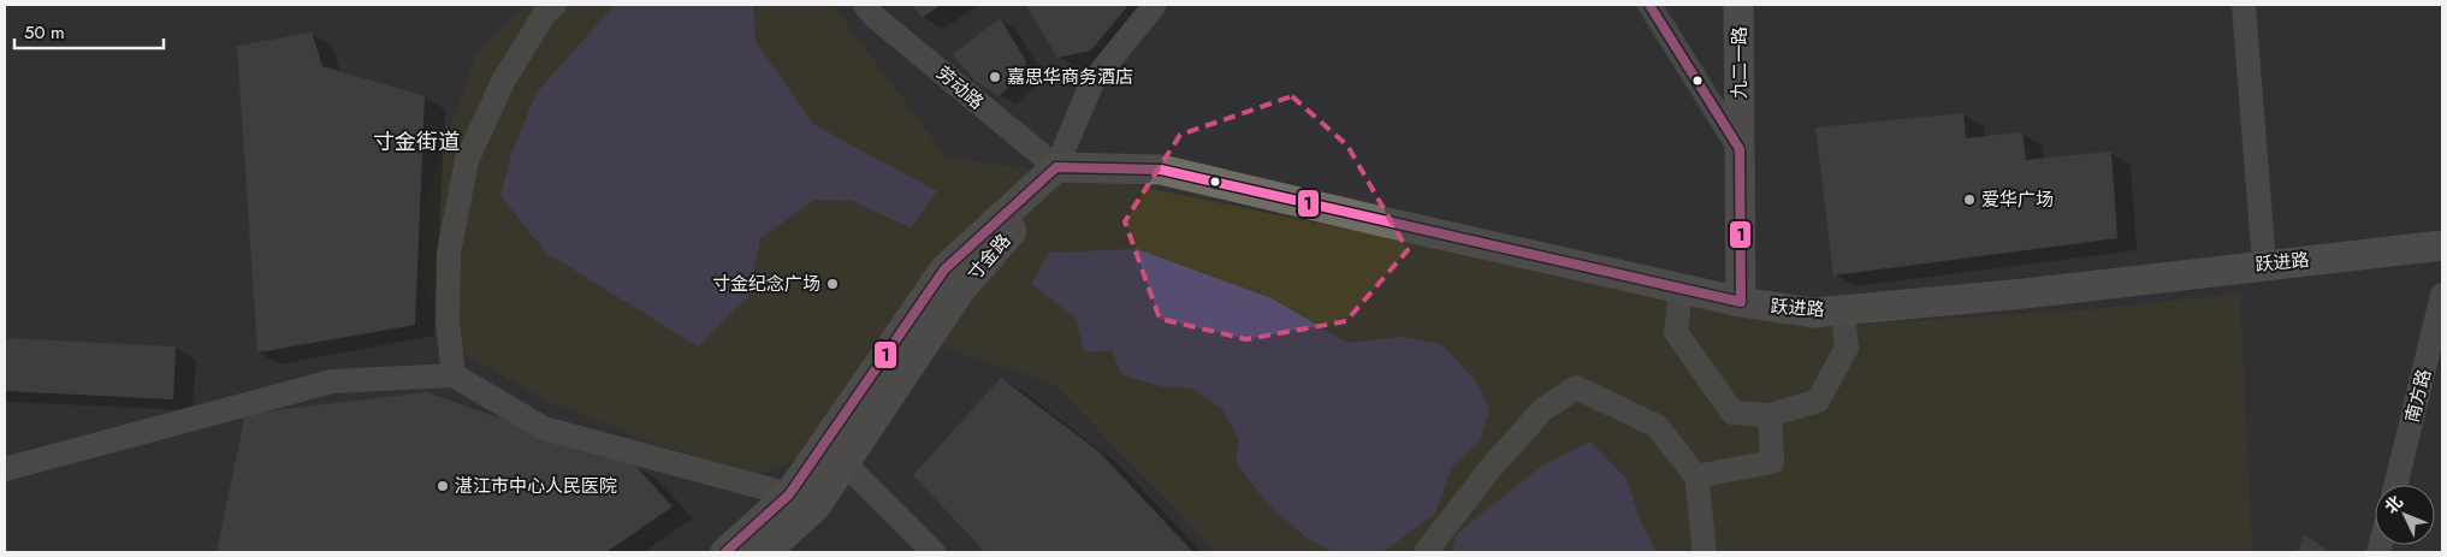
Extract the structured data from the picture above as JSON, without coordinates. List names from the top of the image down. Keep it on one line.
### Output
{"streets":{"main road":["九二一路","寸金路","跃进路"],"street":["劳动路","南方路"]},"crossings":[["九二一路","跃进路"],["劳动路","寸金路"],["劳动路","跃进路"],["寸金路","跃进路"]],"districts":["寸金街道"],"places":["嘉思华商务酒店","爱华广场","寸金纪念广场","湛江市中心人民医院"],"lines":["transit line 1"],"scale_bar":"50 m","north":"top left"}
